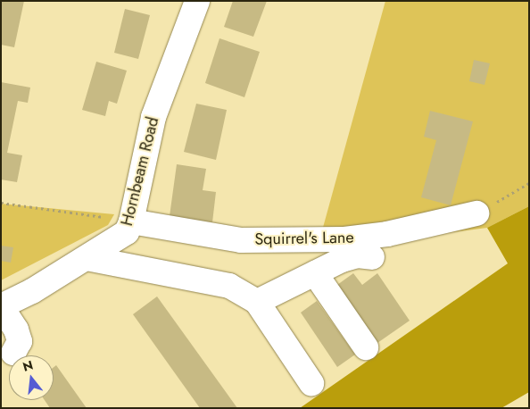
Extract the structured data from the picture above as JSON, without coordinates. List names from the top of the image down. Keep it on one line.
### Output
{"streets":{"street":["Hornbeam Road","Squirrel's Lane"]},"crossings":[["Hornbeam Road","Squirrel's Lane"]],"north":"top"}
